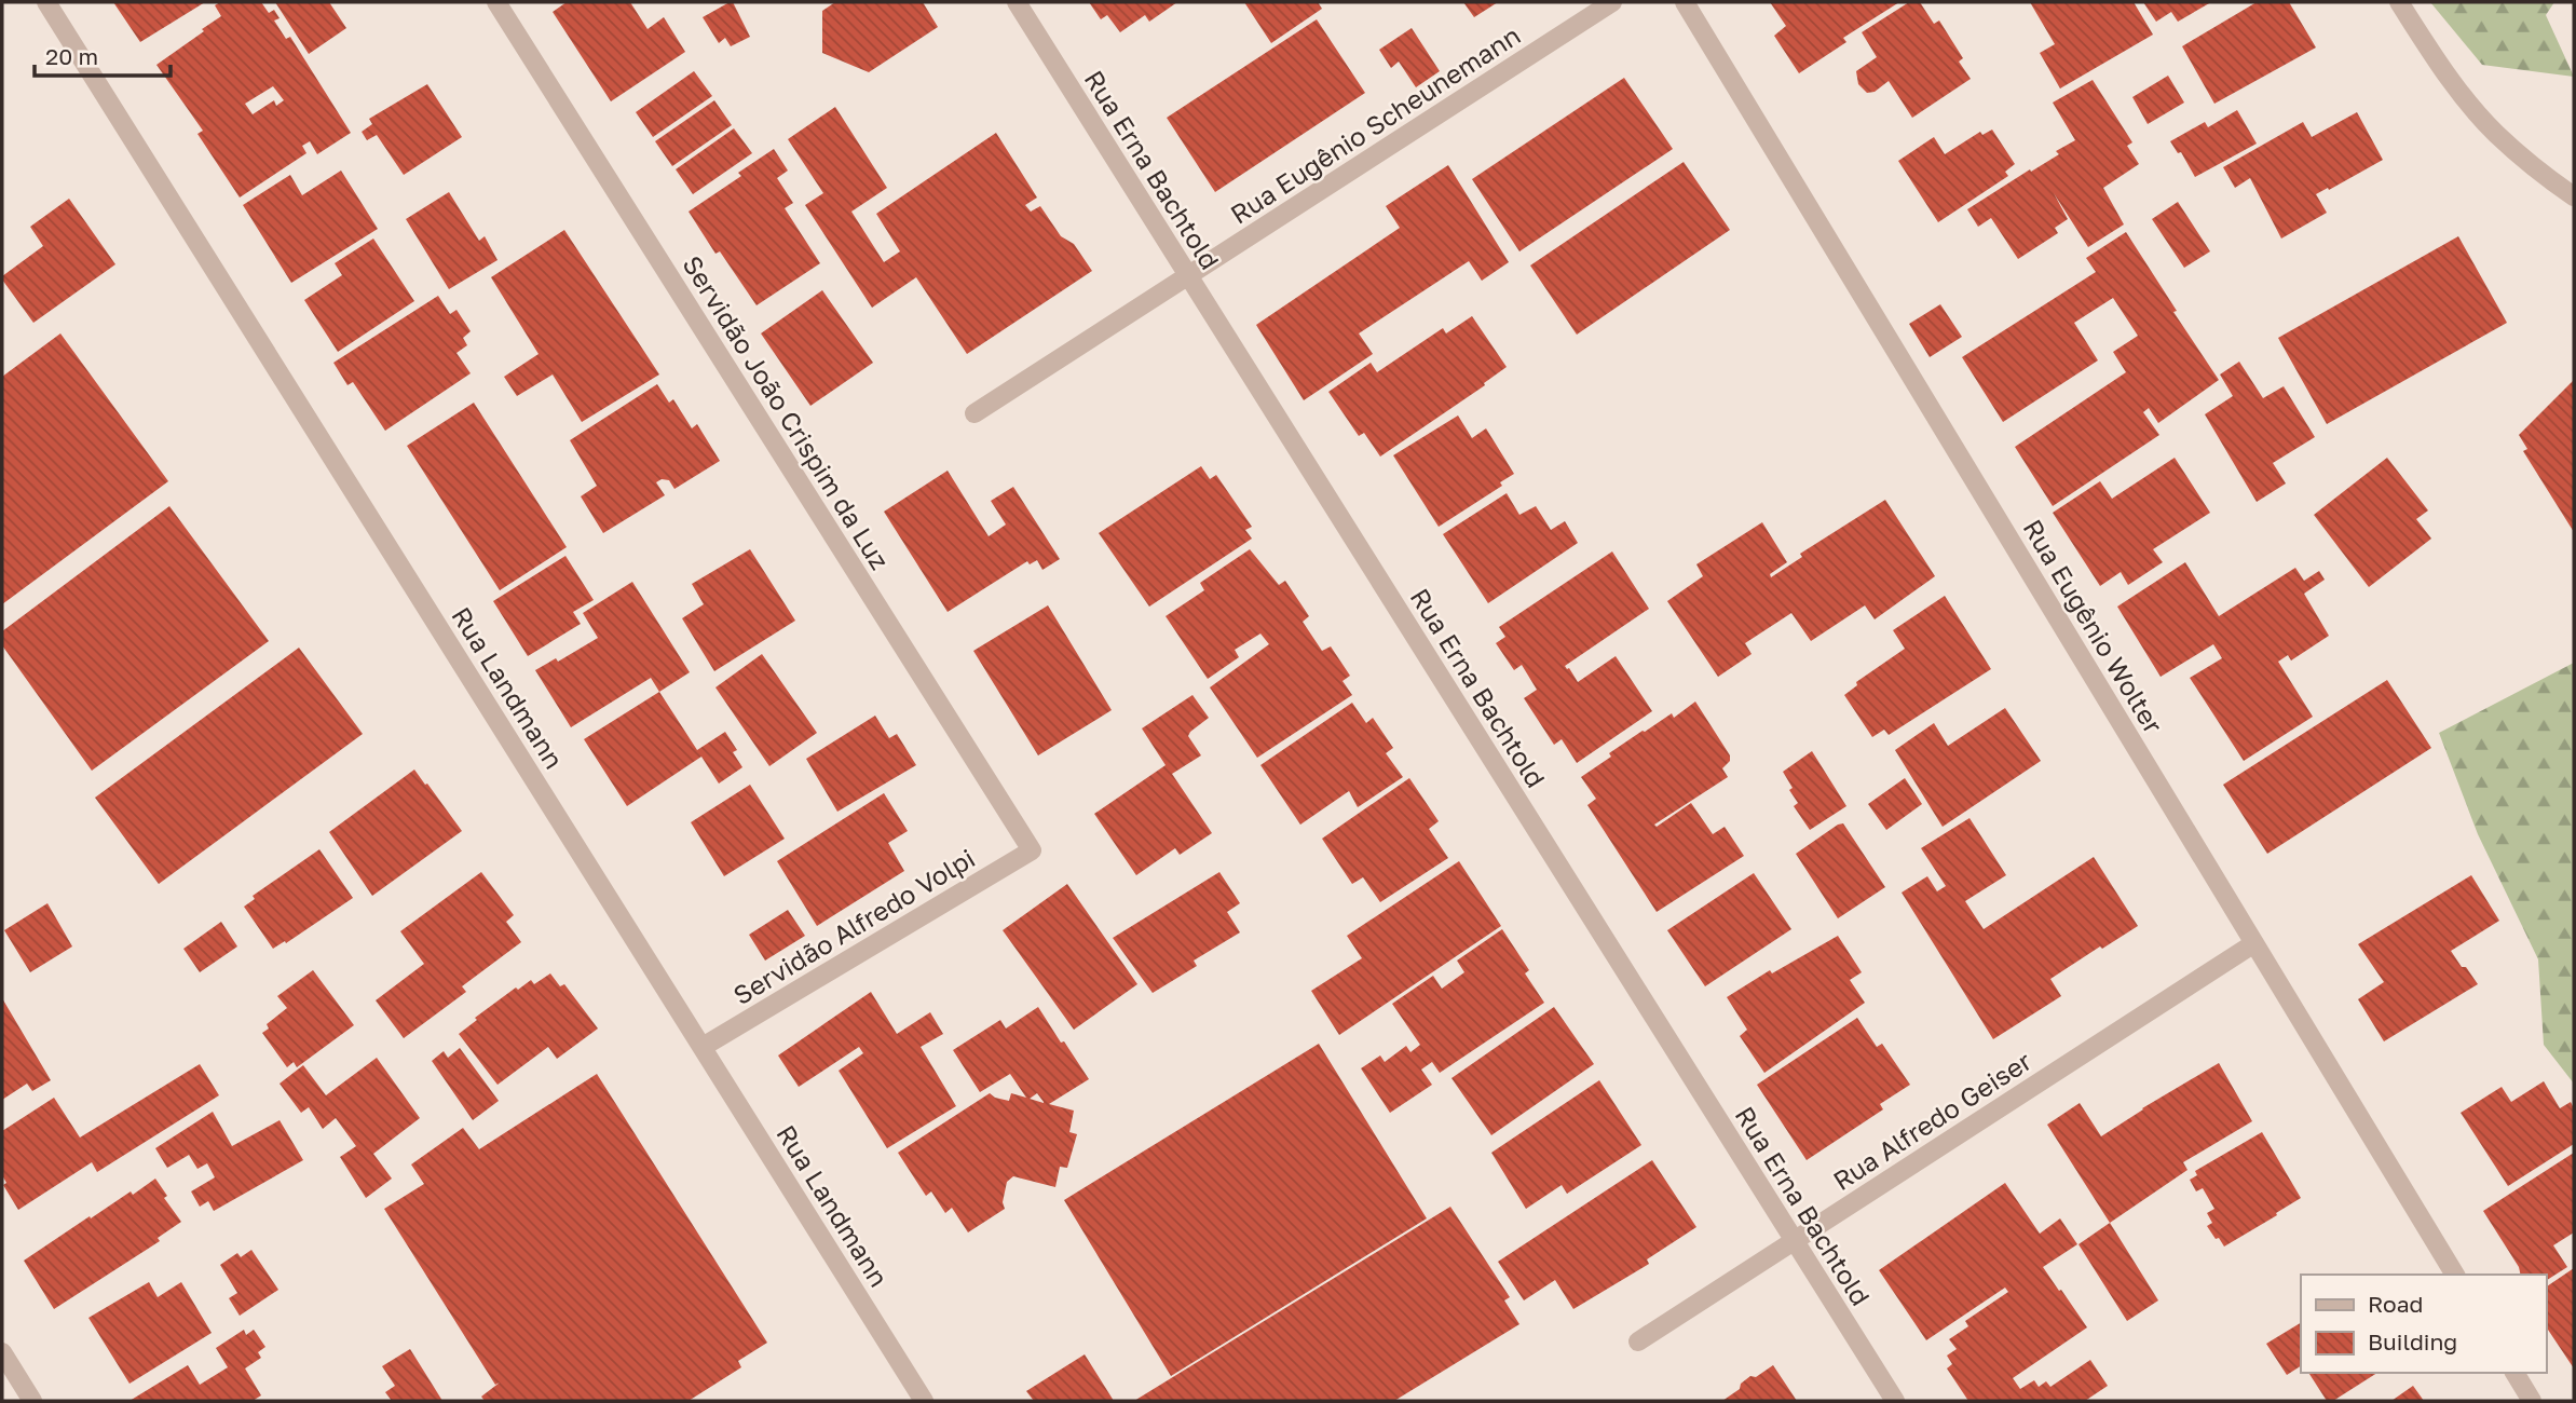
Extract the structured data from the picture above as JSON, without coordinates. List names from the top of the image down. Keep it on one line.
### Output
{"streets":{"street":["Rua Eugênio Scheunemann","Rua Erna Bachtold","Servidão João Crispim da Luz","Rua Eugênio Wolter","Rua Landmann","Servidão Alfredo Volpi","Rua Alfredo Geiser"]},"crossings":[["Rua Eugênio Scheunemann","Rua Erna Bachtold"],["Rua Erna Bachtold","Rua Alfredo Geiser"],["Servidão João Crispim da Luz","Servidão Alfredo Volpi"],["Rua Eugênio Wolter","Rua Alfredo Geiser"],["Rua Landmann","Servidão Alfredo Volpi"]],"legend":["Road","Building"],"scale_bar":"20 m"}
